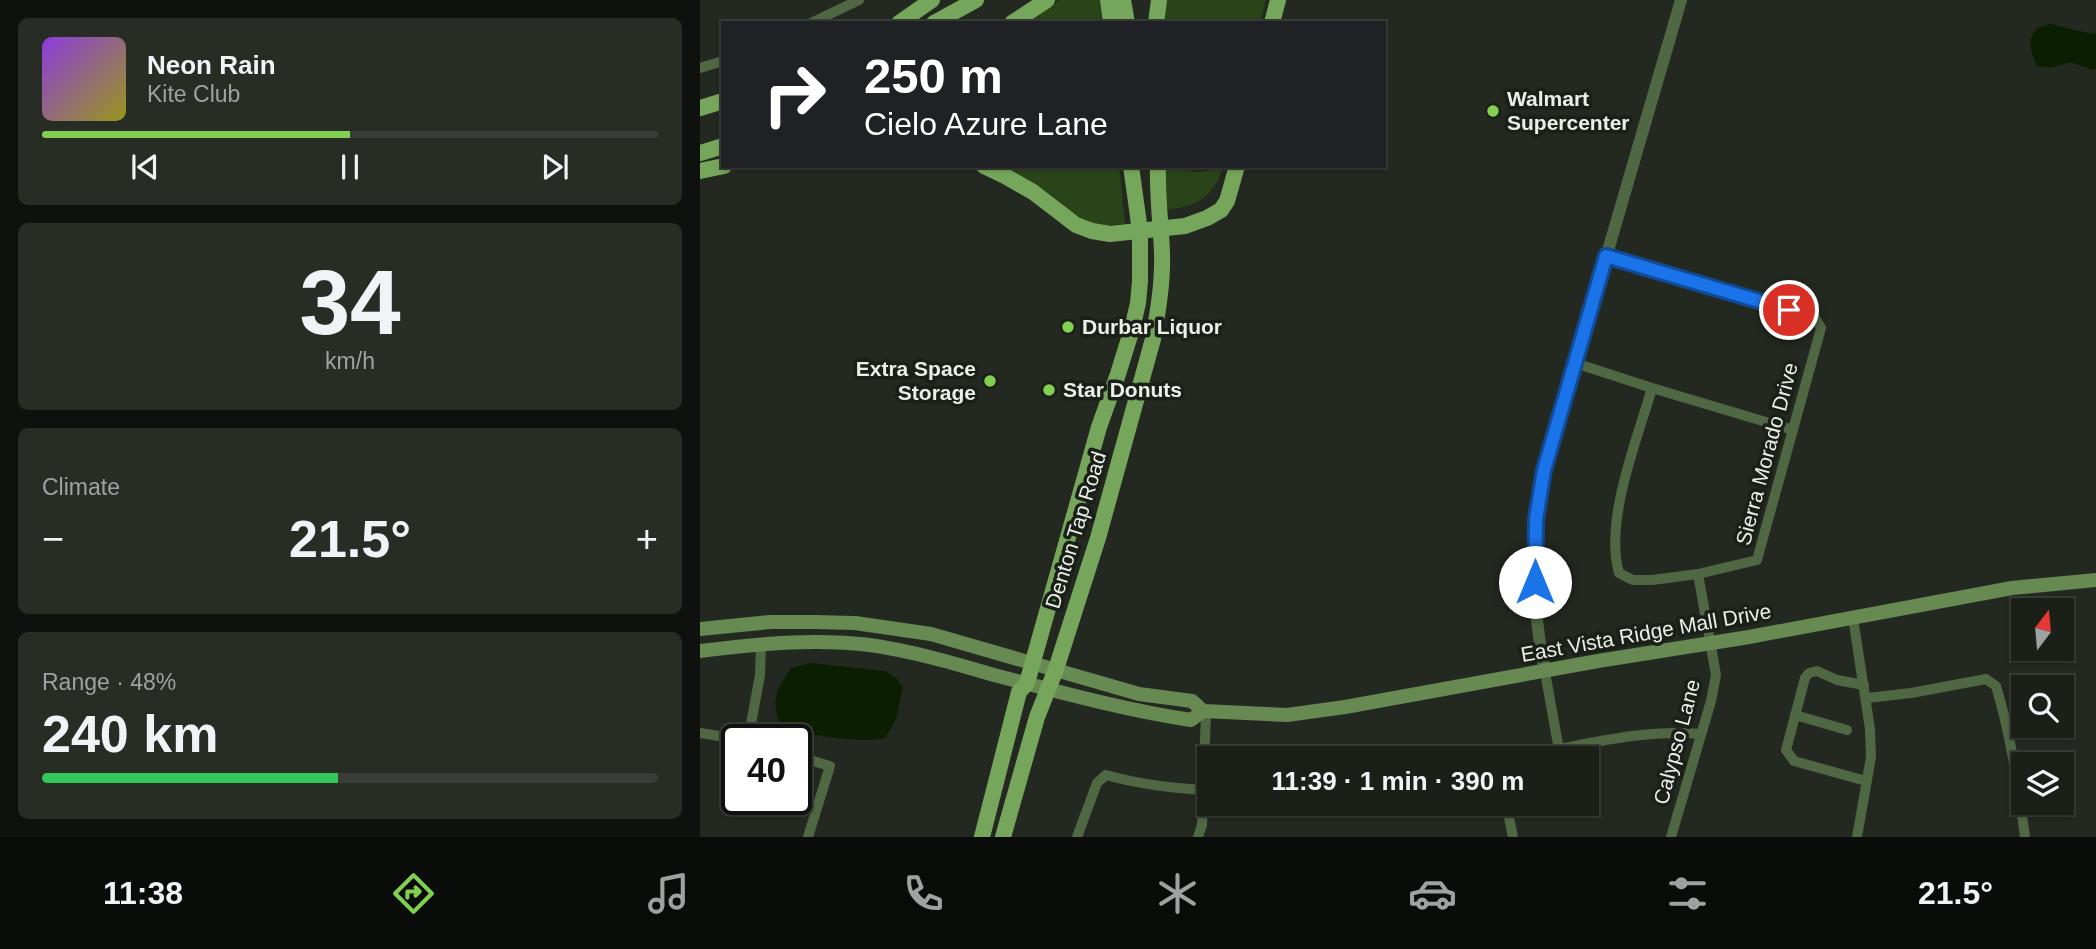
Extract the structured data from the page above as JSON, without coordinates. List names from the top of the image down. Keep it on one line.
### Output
{"streets":{"main road":["Denton Tap Road","East Vista Ridge Mall Drive"],"street":["Sierra Morado Drive","Calypso Lane"]},"crossings":[["Sierra Morado Drive","Calypso Lane"],["Denton Tap Road","East Vista Ridge Mall Drive"],["East Vista Ridge Mall Drive","Calypso Lane"]],"places":["Walmart Supercenter","Durbar Liquor","Extra Space Storage","Star Donuts"],"north":"top","page":{"turn":["250 m","Cielo Azure Lane"],"song":["Neon Rain","Kite Club"],"tile":[["34","km/h"],"Climate",["Range · 48%","240 km"]],"heat":["−","21.5°","+"],"limit":"40","trip":"11:39 · 1 min · 390 m","tabs":["11:38","21.5°"]}}
